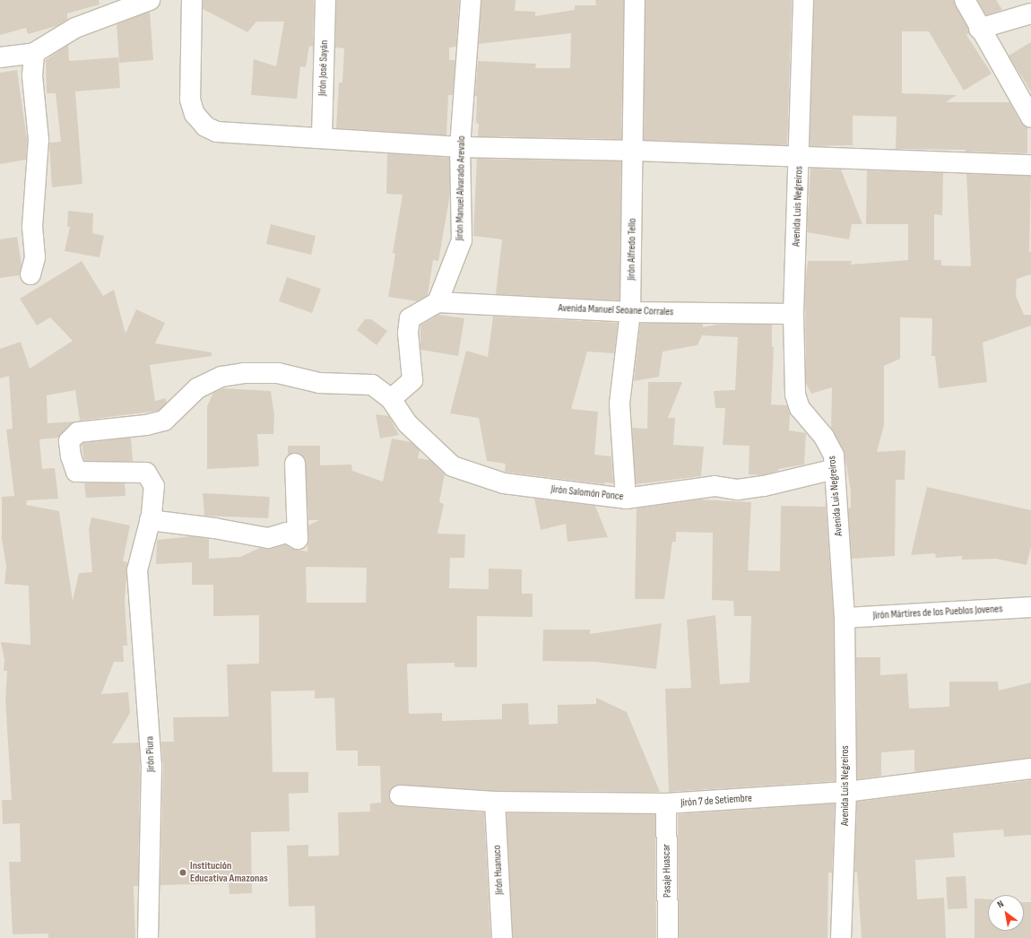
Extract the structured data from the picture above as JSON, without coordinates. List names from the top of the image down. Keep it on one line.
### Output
{"streets":{"street":["Jirón José Sayán","Jirón Manuel Alvarado Arevalo","Avenida Luis Negreiros","Jirón Alfredo Tello","Avenida Manuel Seoane Corrales","Jirón Salomón Ponce","Jirón Mártires de los Pueblos Jovenes","Jirón Piura","Jirón 7 de Setiembre","Jirón Huanuco","Pasaje Huascar"]},"crossings":[["Jirón Manuel Alvarado Arevalo","Avenida Manuel Seoane Corrales"],["Avenida Luis Negreiros","Avenida Manuel Seoane Corrales"],["Avenida Luis Negreiros","Jirón Salomón Ponce"],["Avenida Luis Negreiros","Jirón Mártires de los Pueblos Jovenes"],["Avenida Luis Negreiros","Jirón 7 de Setiembre"],["Jirón Alfredo Tello","Avenida Manuel Seoane Corrales"],["Jirón Alfredo Tello","Jirón Salomón Ponce"],["Jirón 7 de Setiembre","Jirón Huanuco"],["Jirón 7 de Setiembre","Pasaje Huascar"]],"places":["Institución Educativa Amazonas"],"north":"top left"}
